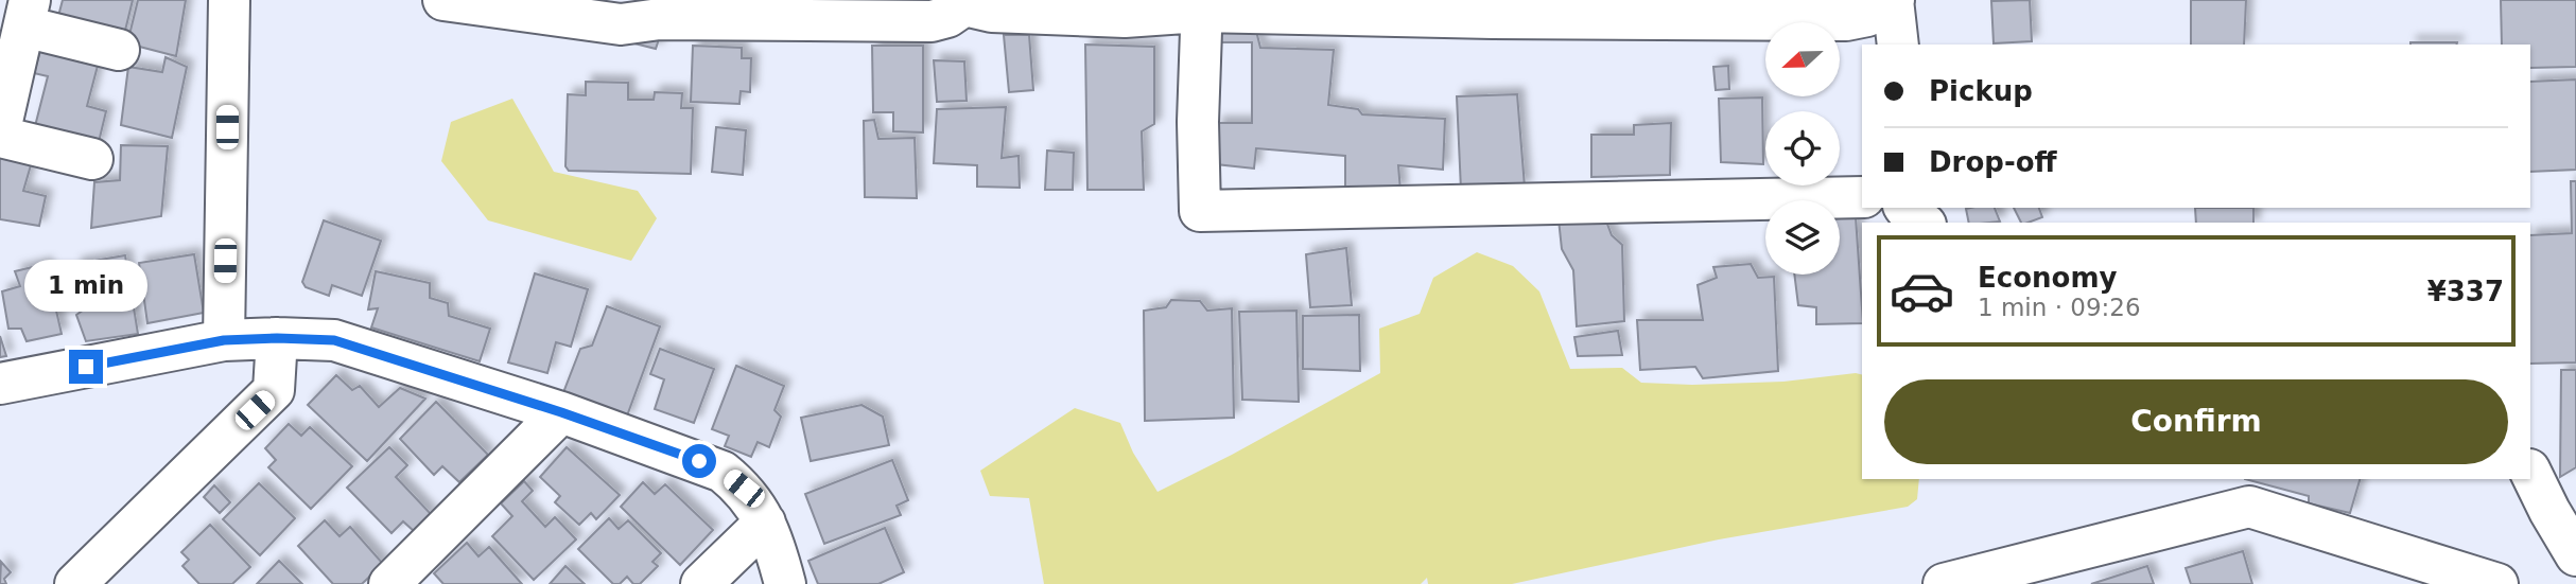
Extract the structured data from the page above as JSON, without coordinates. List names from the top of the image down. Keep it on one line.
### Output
{"north":"left","page":{"banner":["Pickup","Drop-off"],"list":[{"name":"Economy","note":"1 min · 09:26","value":"¥337"}],"bubble":"1 min","buttons":"Confirm"}}
